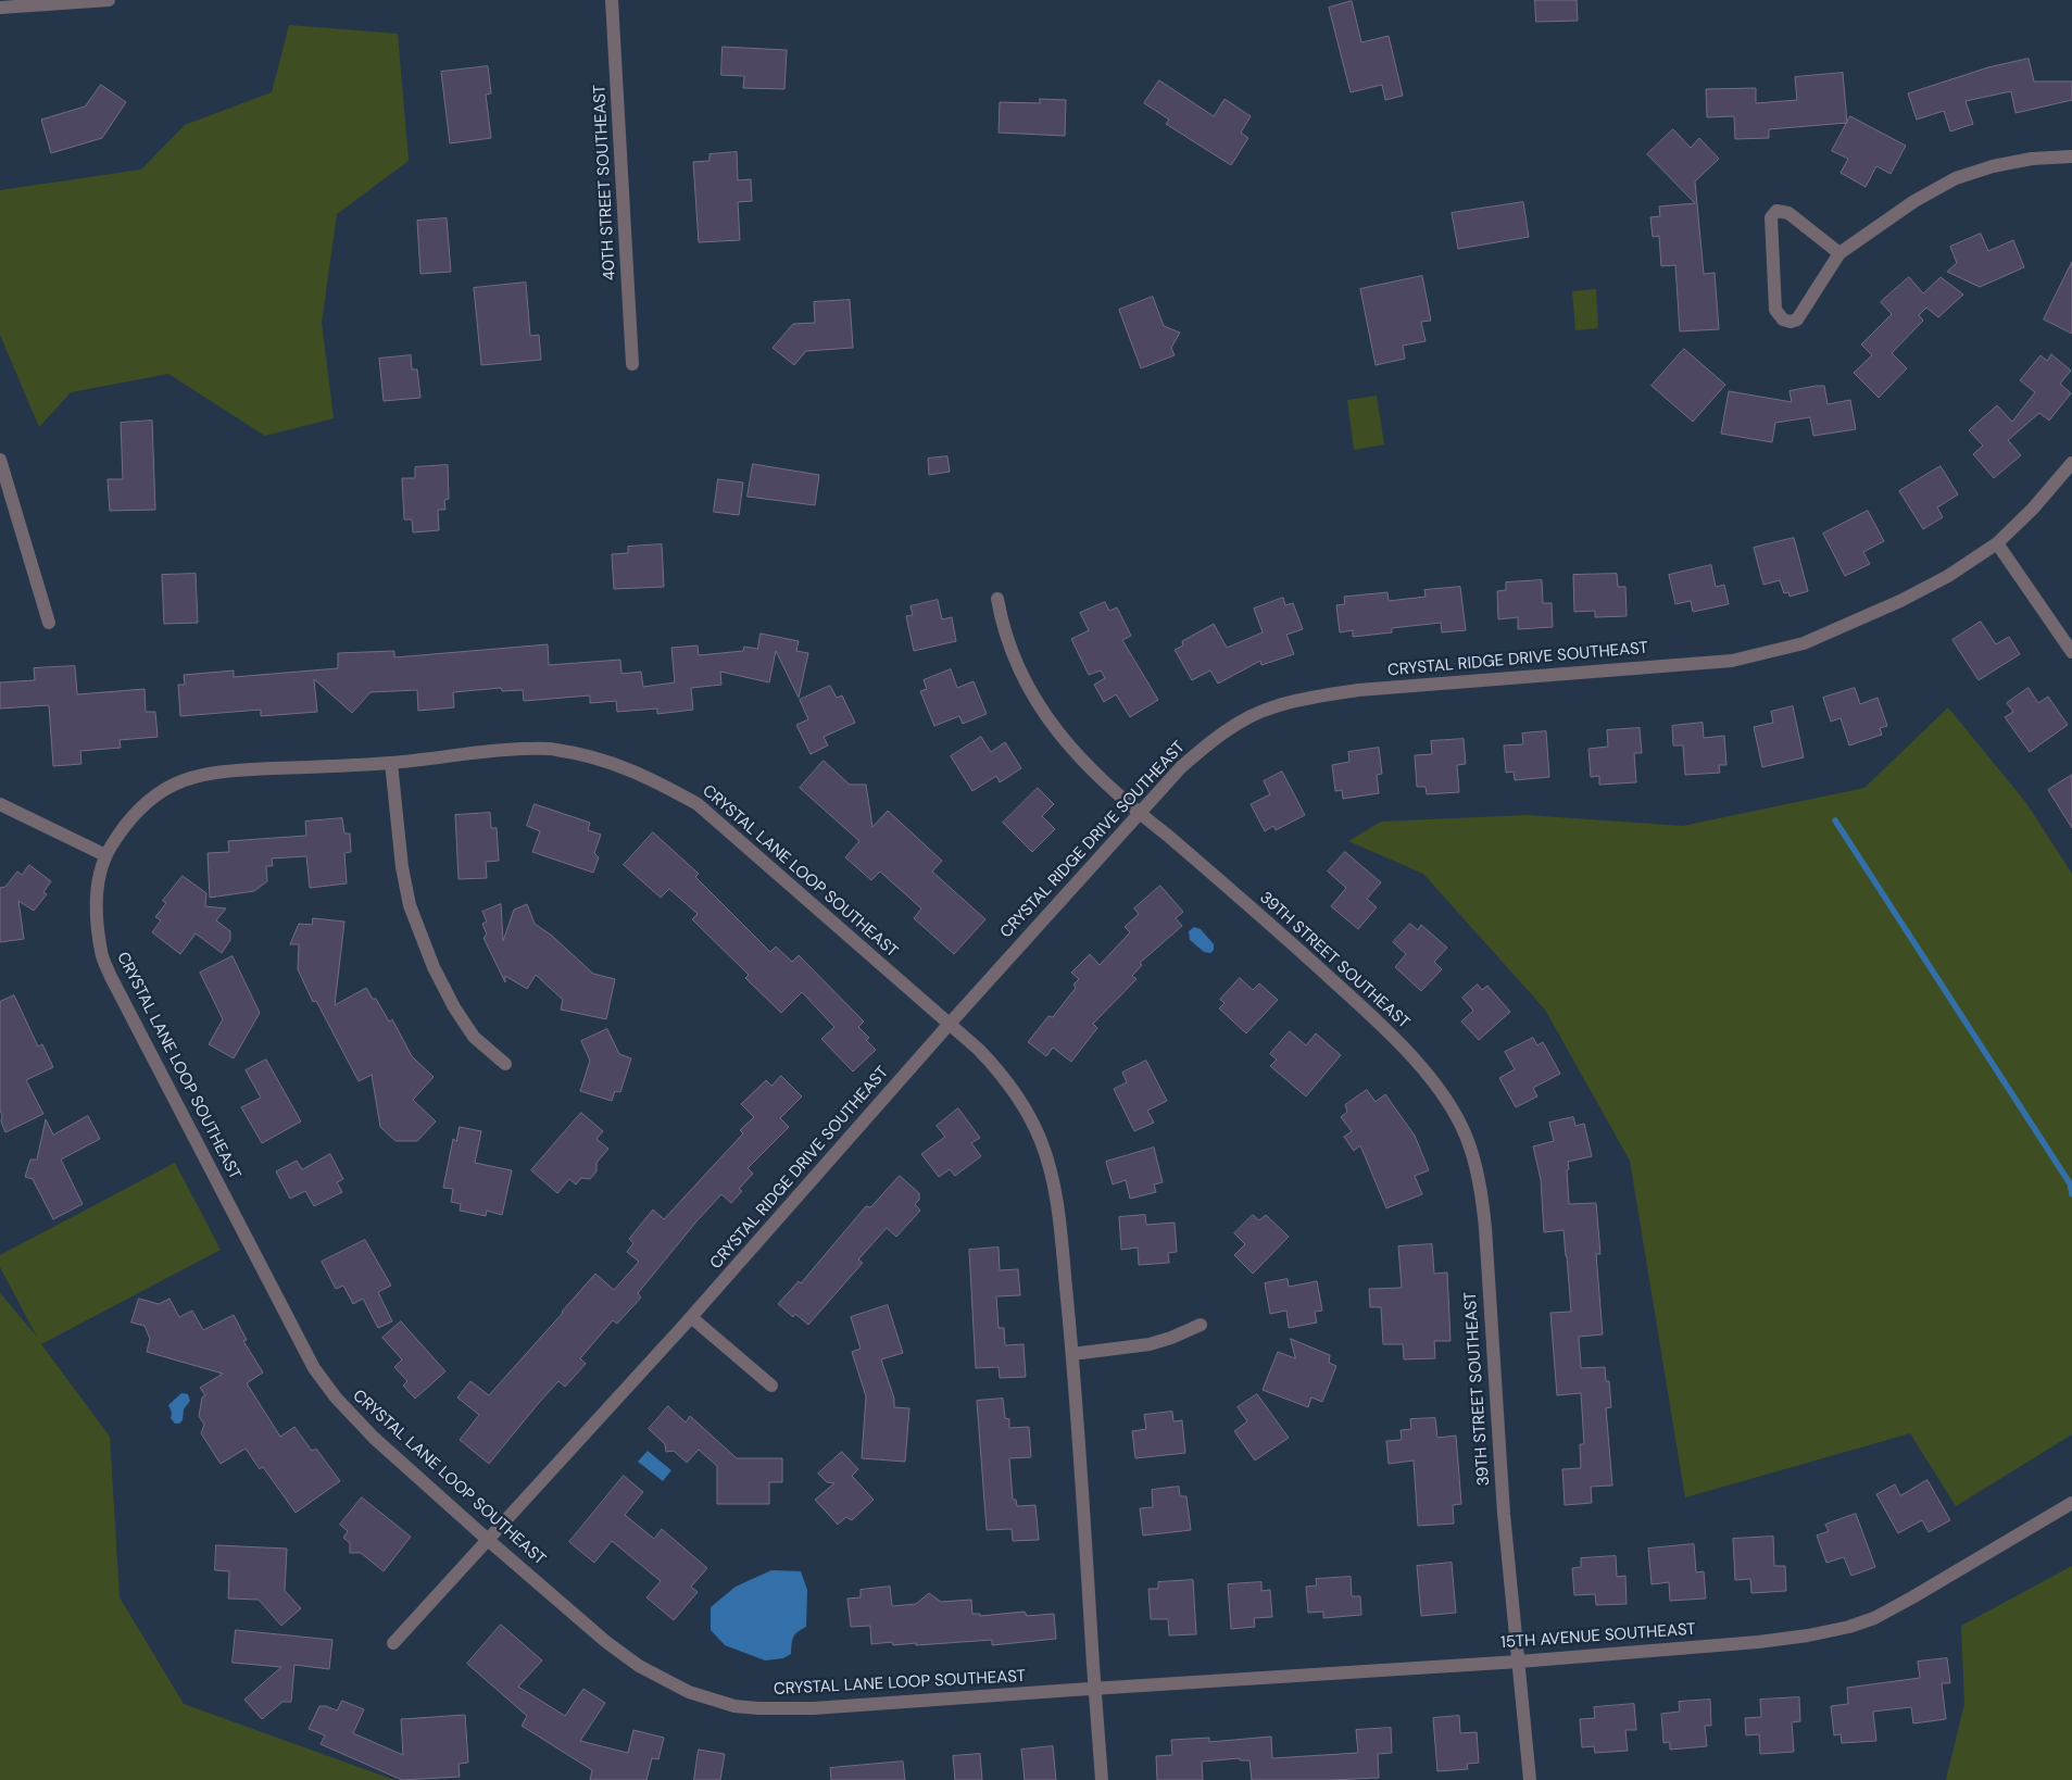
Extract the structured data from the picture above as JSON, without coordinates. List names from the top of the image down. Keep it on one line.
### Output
{"streets":{"street":["40TH STREET SOUTHEAST","CRYSTAL RIDGE DRIVE SOUTHEAST","CRYSTAL LANE LOOP SOUTHEAST","39TH STREET SOUTHEAST","15TH AVENUE SOUTHEAST"]},"crossings":[["CRYSTAL RIDGE DRIVE SOUTHEAST","CRYSTAL LANE LOOP SOUTHEAST"],["CRYSTAL RIDGE DRIVE SOUTHEAST","39TH STREET SOUTHEAST"],["CRYSTAL LANE LOOP SOUTHEAST","15TH AVENUE SOUTHEAST"],["39TH STREET SOUTHEAST","15TH AVENUE SOUTHEAST"]]}
